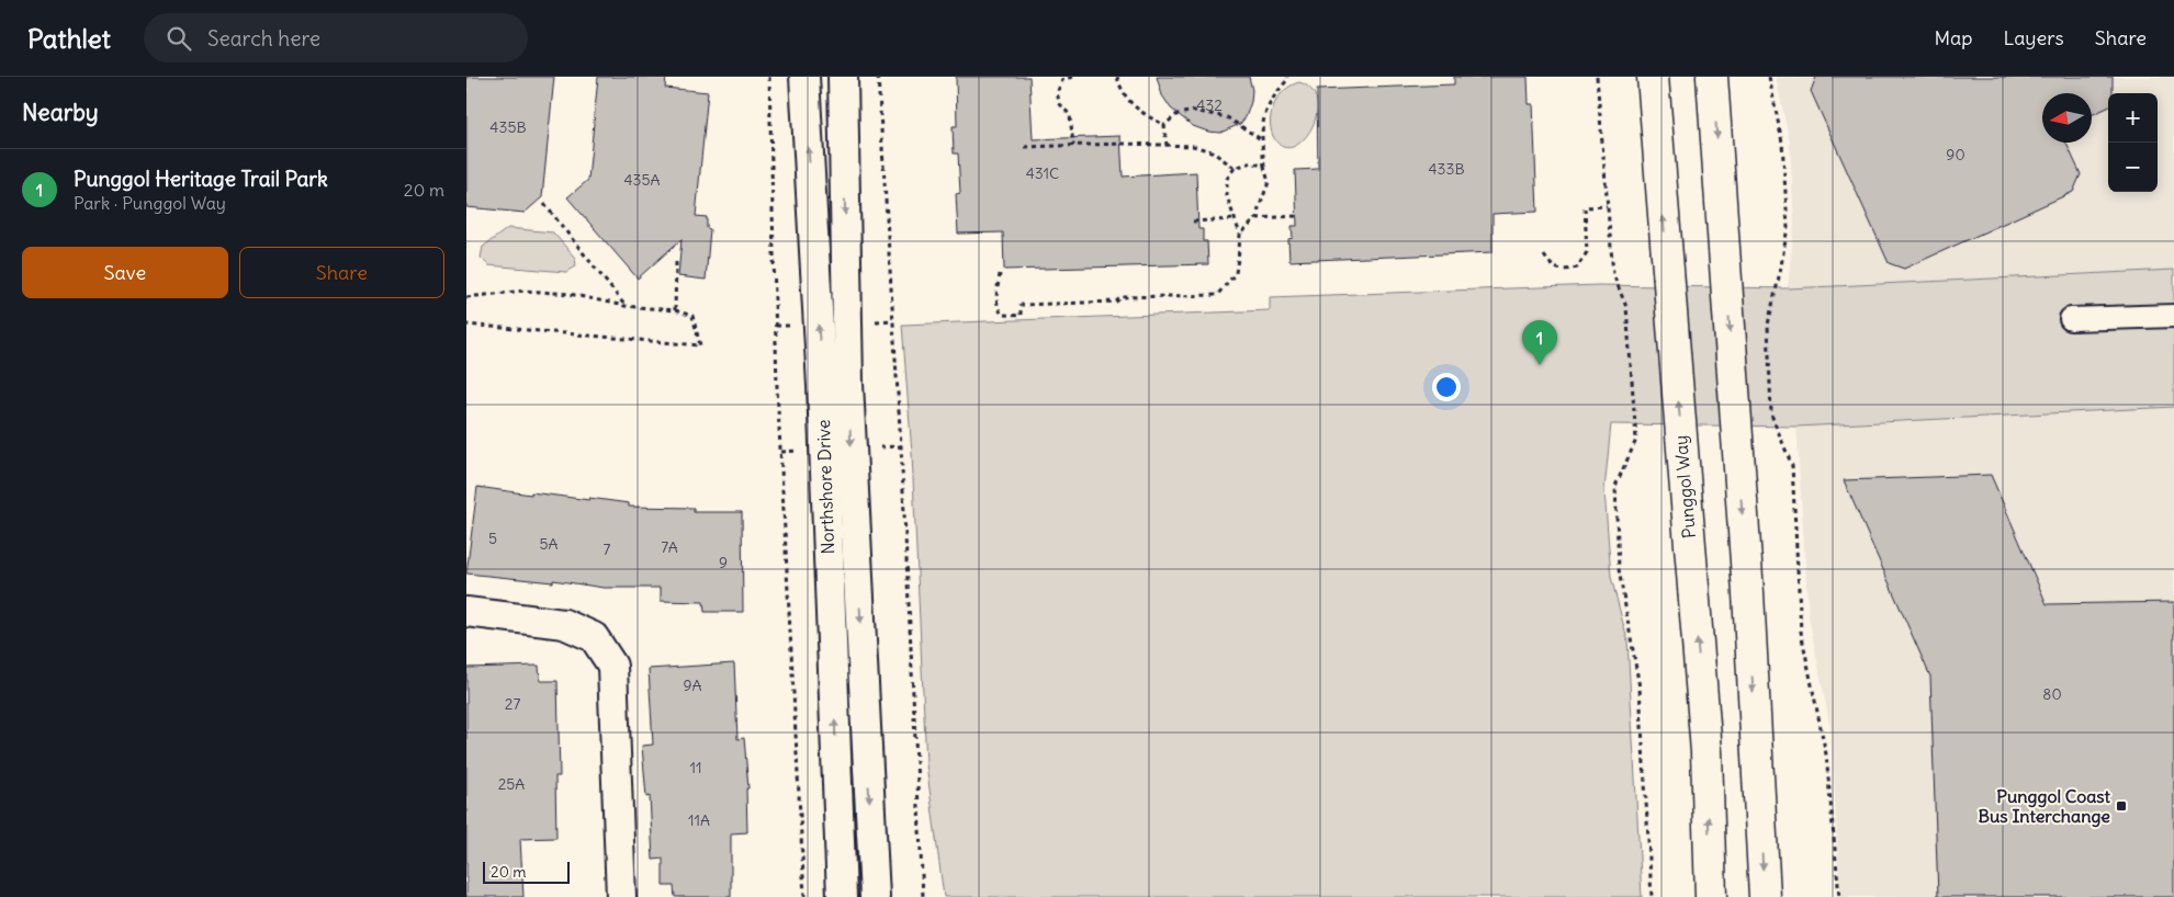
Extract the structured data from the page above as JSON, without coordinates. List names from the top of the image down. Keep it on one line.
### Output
{"streets":{"main road":["Punggol Way"],"street":["Northshore Drive"]},"places":{"transit":["Punggol Coast Bus Interchange"]},"house_numbers":["432","435B","90","433B","431C","435A","5","5A","7A","7","9","9A","80","27","11","25A","11A"],"scale_bar":"20 m","north":"left","page":{"header":"Pathlet","search":"Search here","nav":["Map","Layers","Share"],"heading":"Nearby","map_buttons":["+","−"],"list":[{"mark":"1","name":"Punggol Heritage Trail Park","note":"Park · Punggol Way","value":"20 m"}],"buttons":["Save","Share"],"pins":"1","scale":"20 m"}}
